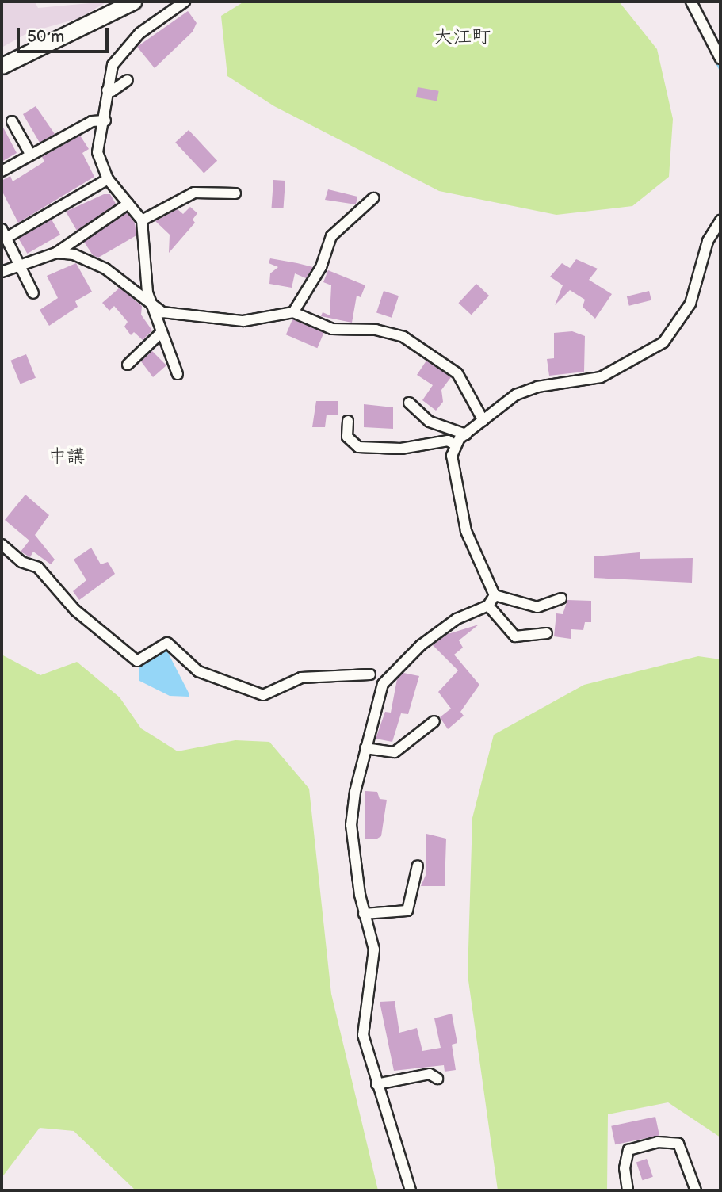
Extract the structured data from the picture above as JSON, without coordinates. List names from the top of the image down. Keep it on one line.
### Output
{"districts":["大江町","中講"],"scale_bar":"50 m"}
